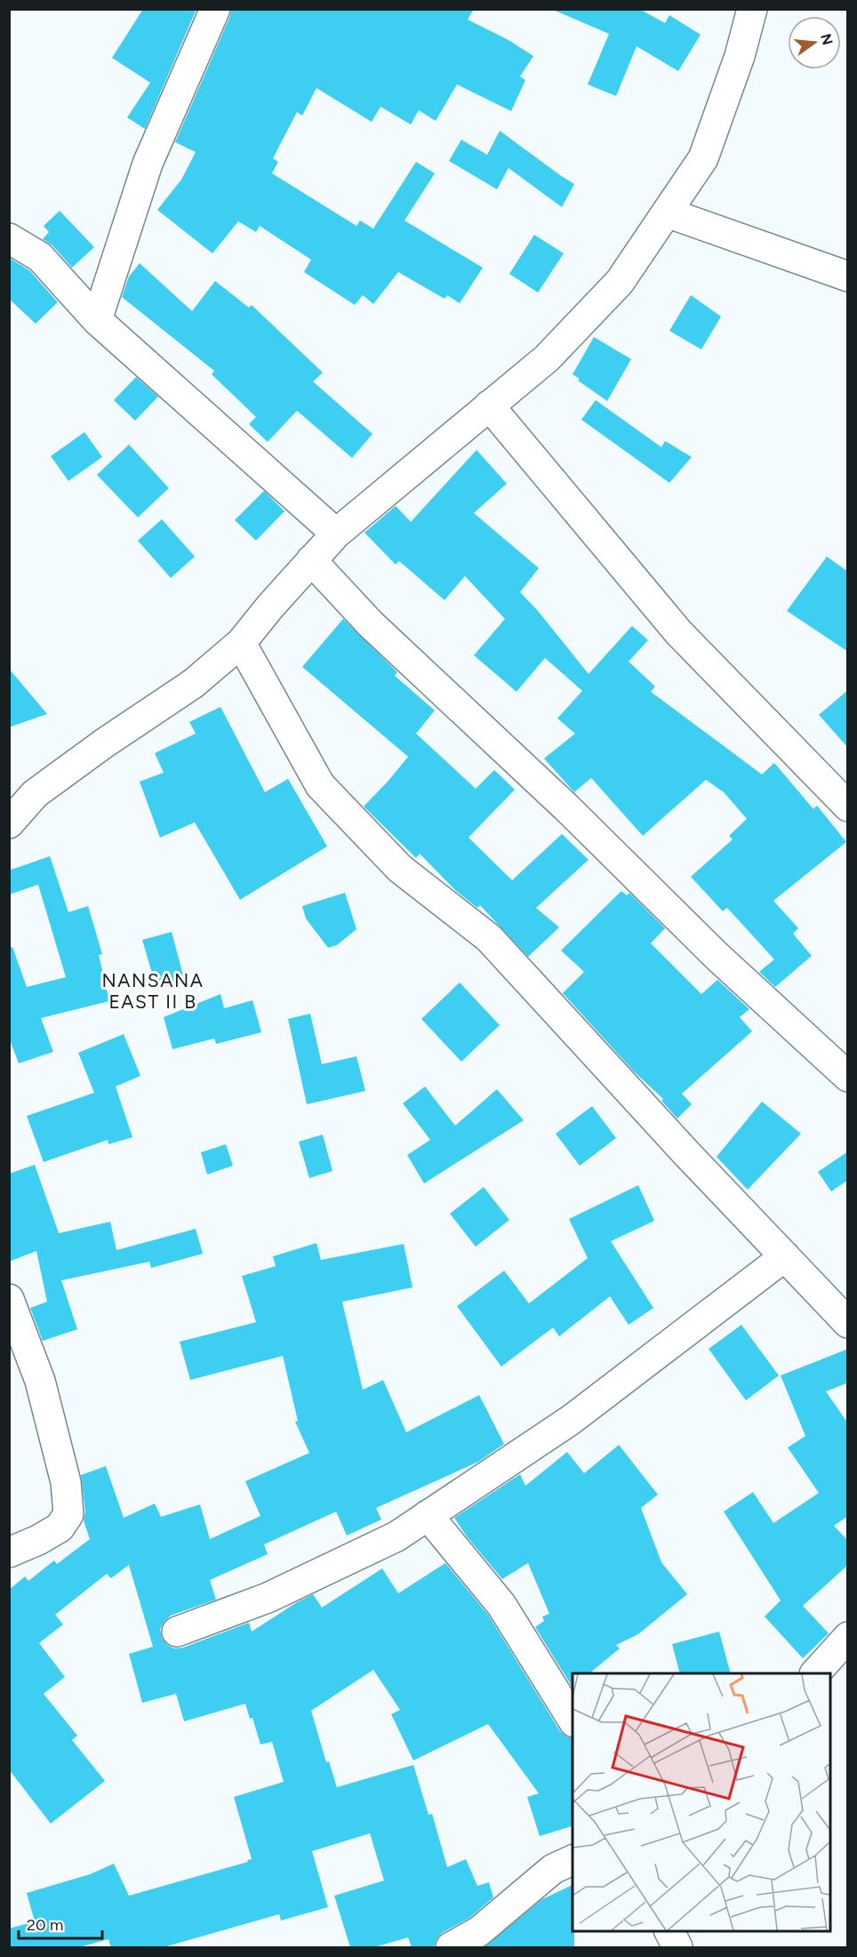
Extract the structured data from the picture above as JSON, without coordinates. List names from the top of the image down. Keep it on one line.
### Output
{"districts":["NANSANA EAST II B"],"scale_bar":"20 m","north":"right"}
